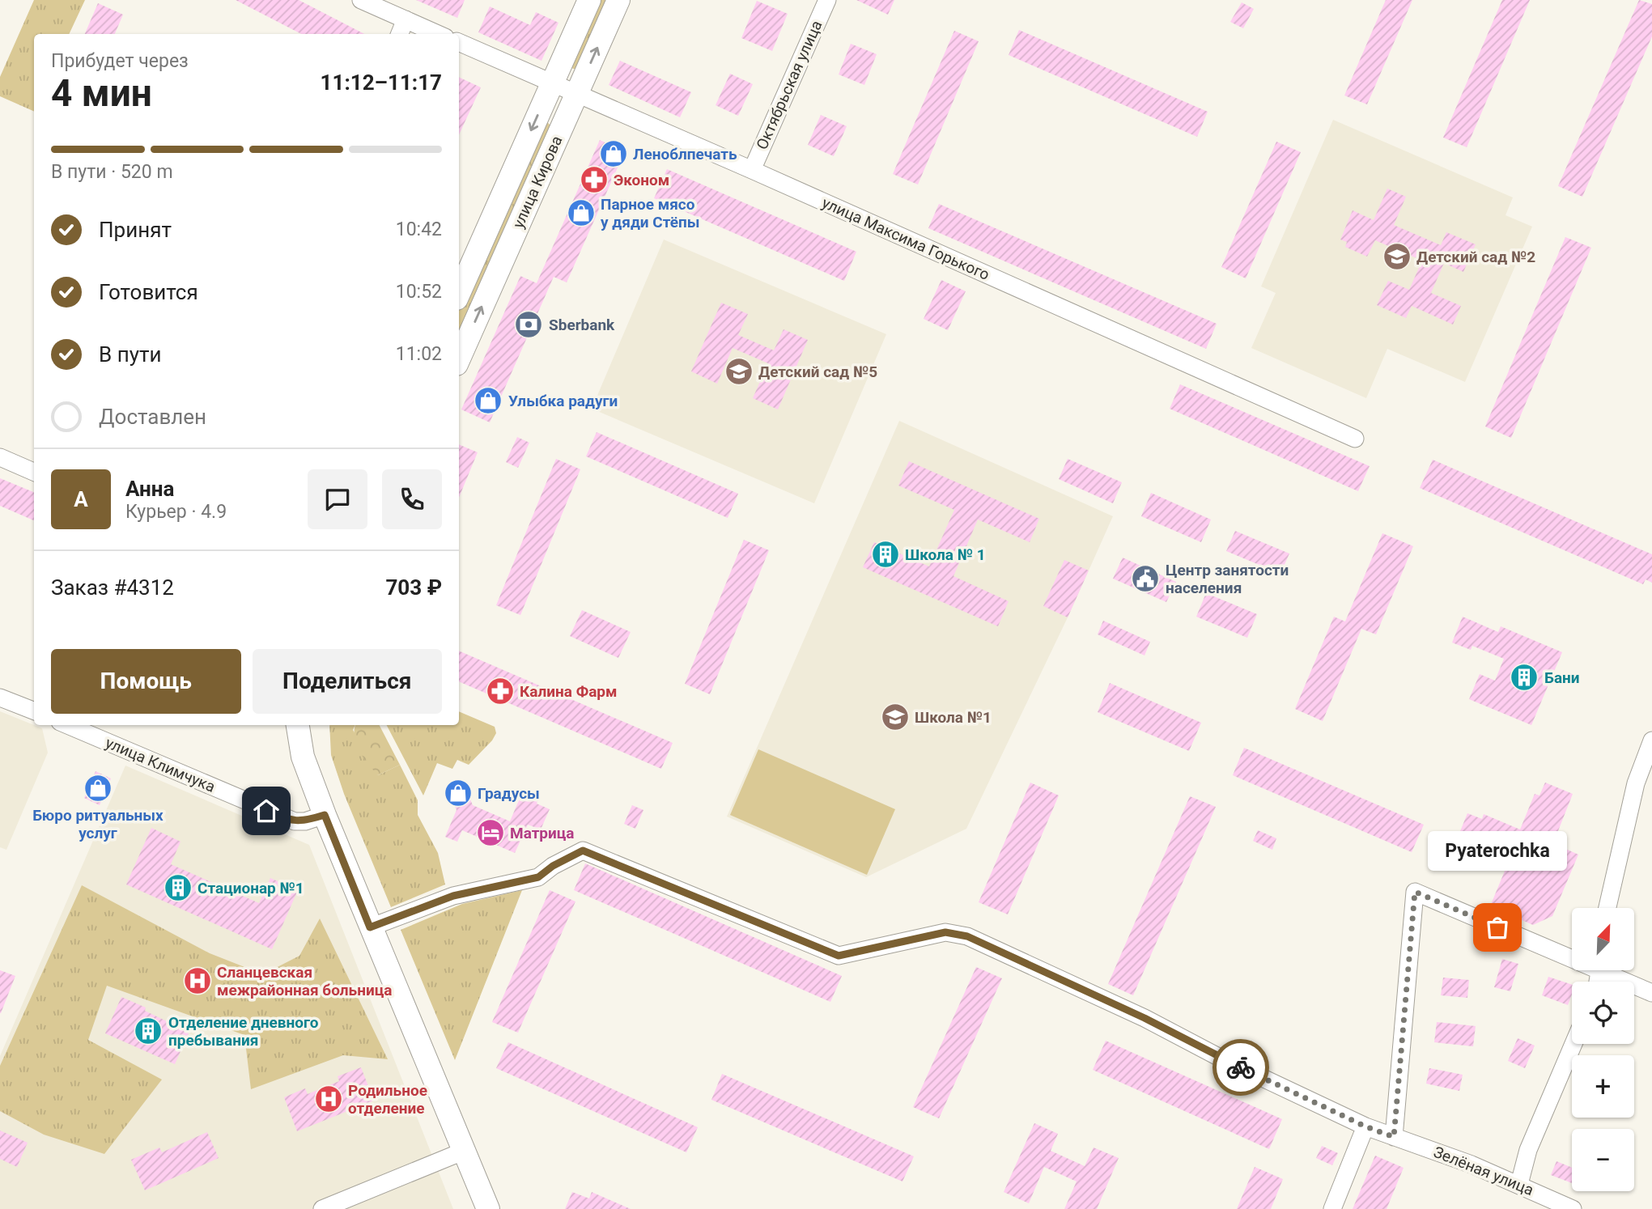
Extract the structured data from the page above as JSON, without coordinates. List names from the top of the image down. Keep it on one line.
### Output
{"streets":{"main road":["улица Кирова"],"street":["Октябрьская улица","улица Максима Горького","улица Климчука","Зелёная улица"]},"crossings":[["Октябрьская улица","улица Максима Горького"],["улица Кирова","улица Максима Горького"]],"places":{"shop":["Леноблпечать","Парное мясо у дяди Стёпы","Улыбка радуги","Бюро ритуальных услуг","Градусы"],"pharmacy":["Эконом","Калина Фарм"],"school or university":["Детский сад №2","Детский сад №5","Школа №1"],"bank":["Sberbank"],"building":["Школа № 1","Бани","Стационар №1","Отделение дневного пребывания"],"public building":["Центр занятости населения"],"hotel":["Матрица"],"other":["Pyaterochka"],"hospital":["Сланцевская межрайонная больница","Родильное отделение"]},"north":"top right","page":{"heading":["4 мин","Прибудет через","11:12–11:17"],"panel":["Анна","Курьер · 4.9","Заказ #4312","703 ₽"],"bar":"В пути · 520 m","list":[["Принят","10:42"],["Готовится","10:52"],["В пути","11:02"],"Доставлен"],"round":"А","buttons":["Помощь","Поделиться"],"bubble":"Pyaterochka","map_buttons":["+","−"]}}
